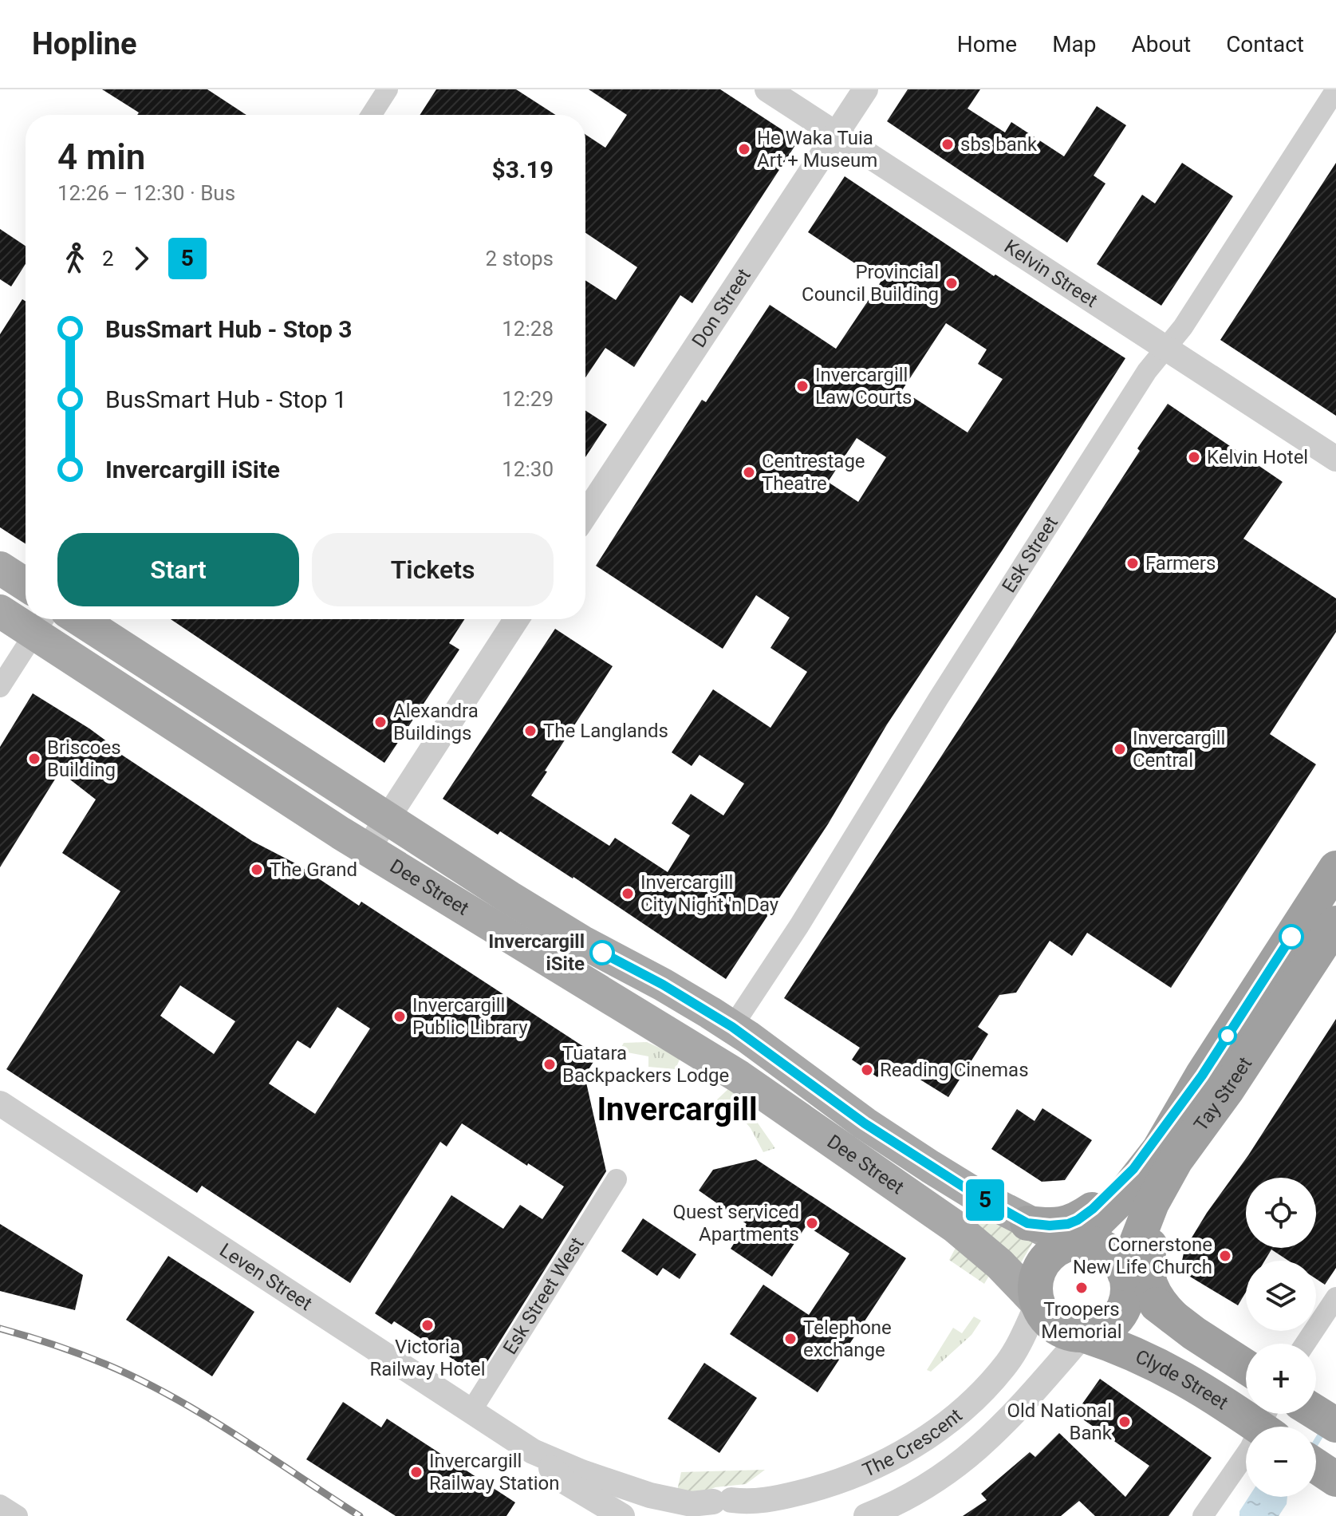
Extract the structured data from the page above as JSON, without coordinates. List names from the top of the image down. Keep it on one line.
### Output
{"streets":{"highway":["Tay Street","Clyde Street"],"main road":["Dee Street"],"street":["Kelvin Street","Don Street","Esk Street","Leven Street","Esk Street West","The Crescent"]},"crossings":[["Kelvin Street","Don Street"],["Kelvin Street","Esk Street"],["Esk Street","Dee Street"],["Dee Street","Tay Street"],["Dee Street","Clyde Street"],["Dee Street","The Crescent"],["Tay Street","Clyde Street"],["Tay Street","The Crescent"],["Leven Street","Esk Street West"],["Leven Street","The Crescent"],["Clyde Street","The Crescent"]],"districts":["Invercargill"],"places":["sbs bank","He Waka Tuia Art + Museum","Provincial Council Building","Invercargill Law Courts","Kelvin Hotel","Centrestage Theatre","Farmers","Alexandra Buildings","The Langlands","Invercargill Central","Briscoes Building","The Grand","Invercargill City Night 'n Day","Invercargill iSite","Invercargill Public Library","Tuatara Backpackers Lodge","Reading Cinemas","Quest serviced Apartments","Cornerstone New Life Church","Troopers Memorial","Victoria Railway Hotel","Telephone exchange","Old National Bank","Invercargill Railway Station"],"lines":["bus line 5"],"page":{"header":"Hopline","nav":["Home","Map","About","Contact"],"on_map":"5","heading":["4 min","12:26 – 12:30 · Bus","$3.19"],"legs":["2","5","2 stops"],"list":[{"name":"BusSmart Hub - Stop 3","value":"12:28"},{"name":"BusSmart Hub - Stop 1","value":"12:29"},{"name":"Invercargill iSite","value":"12:30"}],"buttons":["Start","Tickets"],"map_buttons":["+","−"]}}
